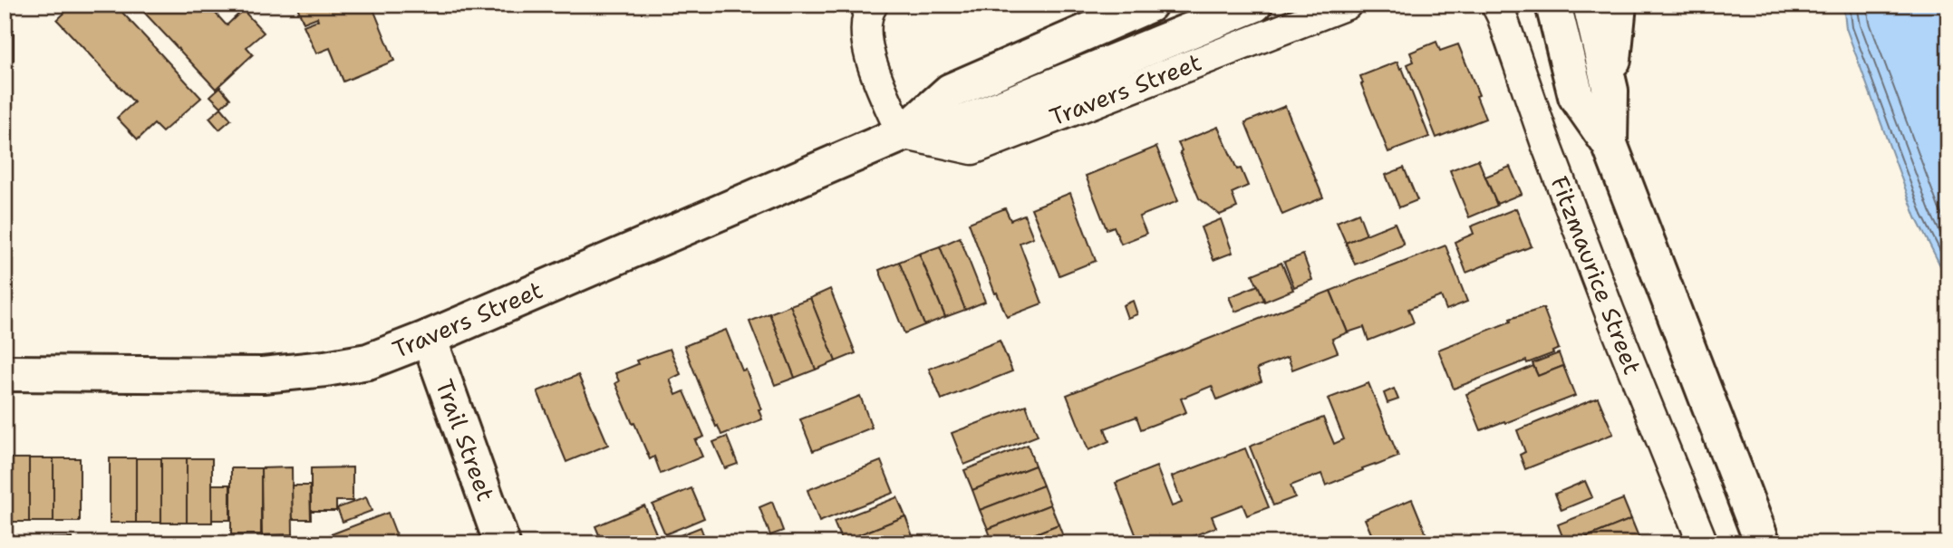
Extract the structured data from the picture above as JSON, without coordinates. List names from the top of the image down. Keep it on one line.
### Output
{"streets":{"main road":["Travers Street","Trail Street"],"street":["Fitzmaurice Street"]},"crossings":[["Travers Street","Trail Street"]]}
